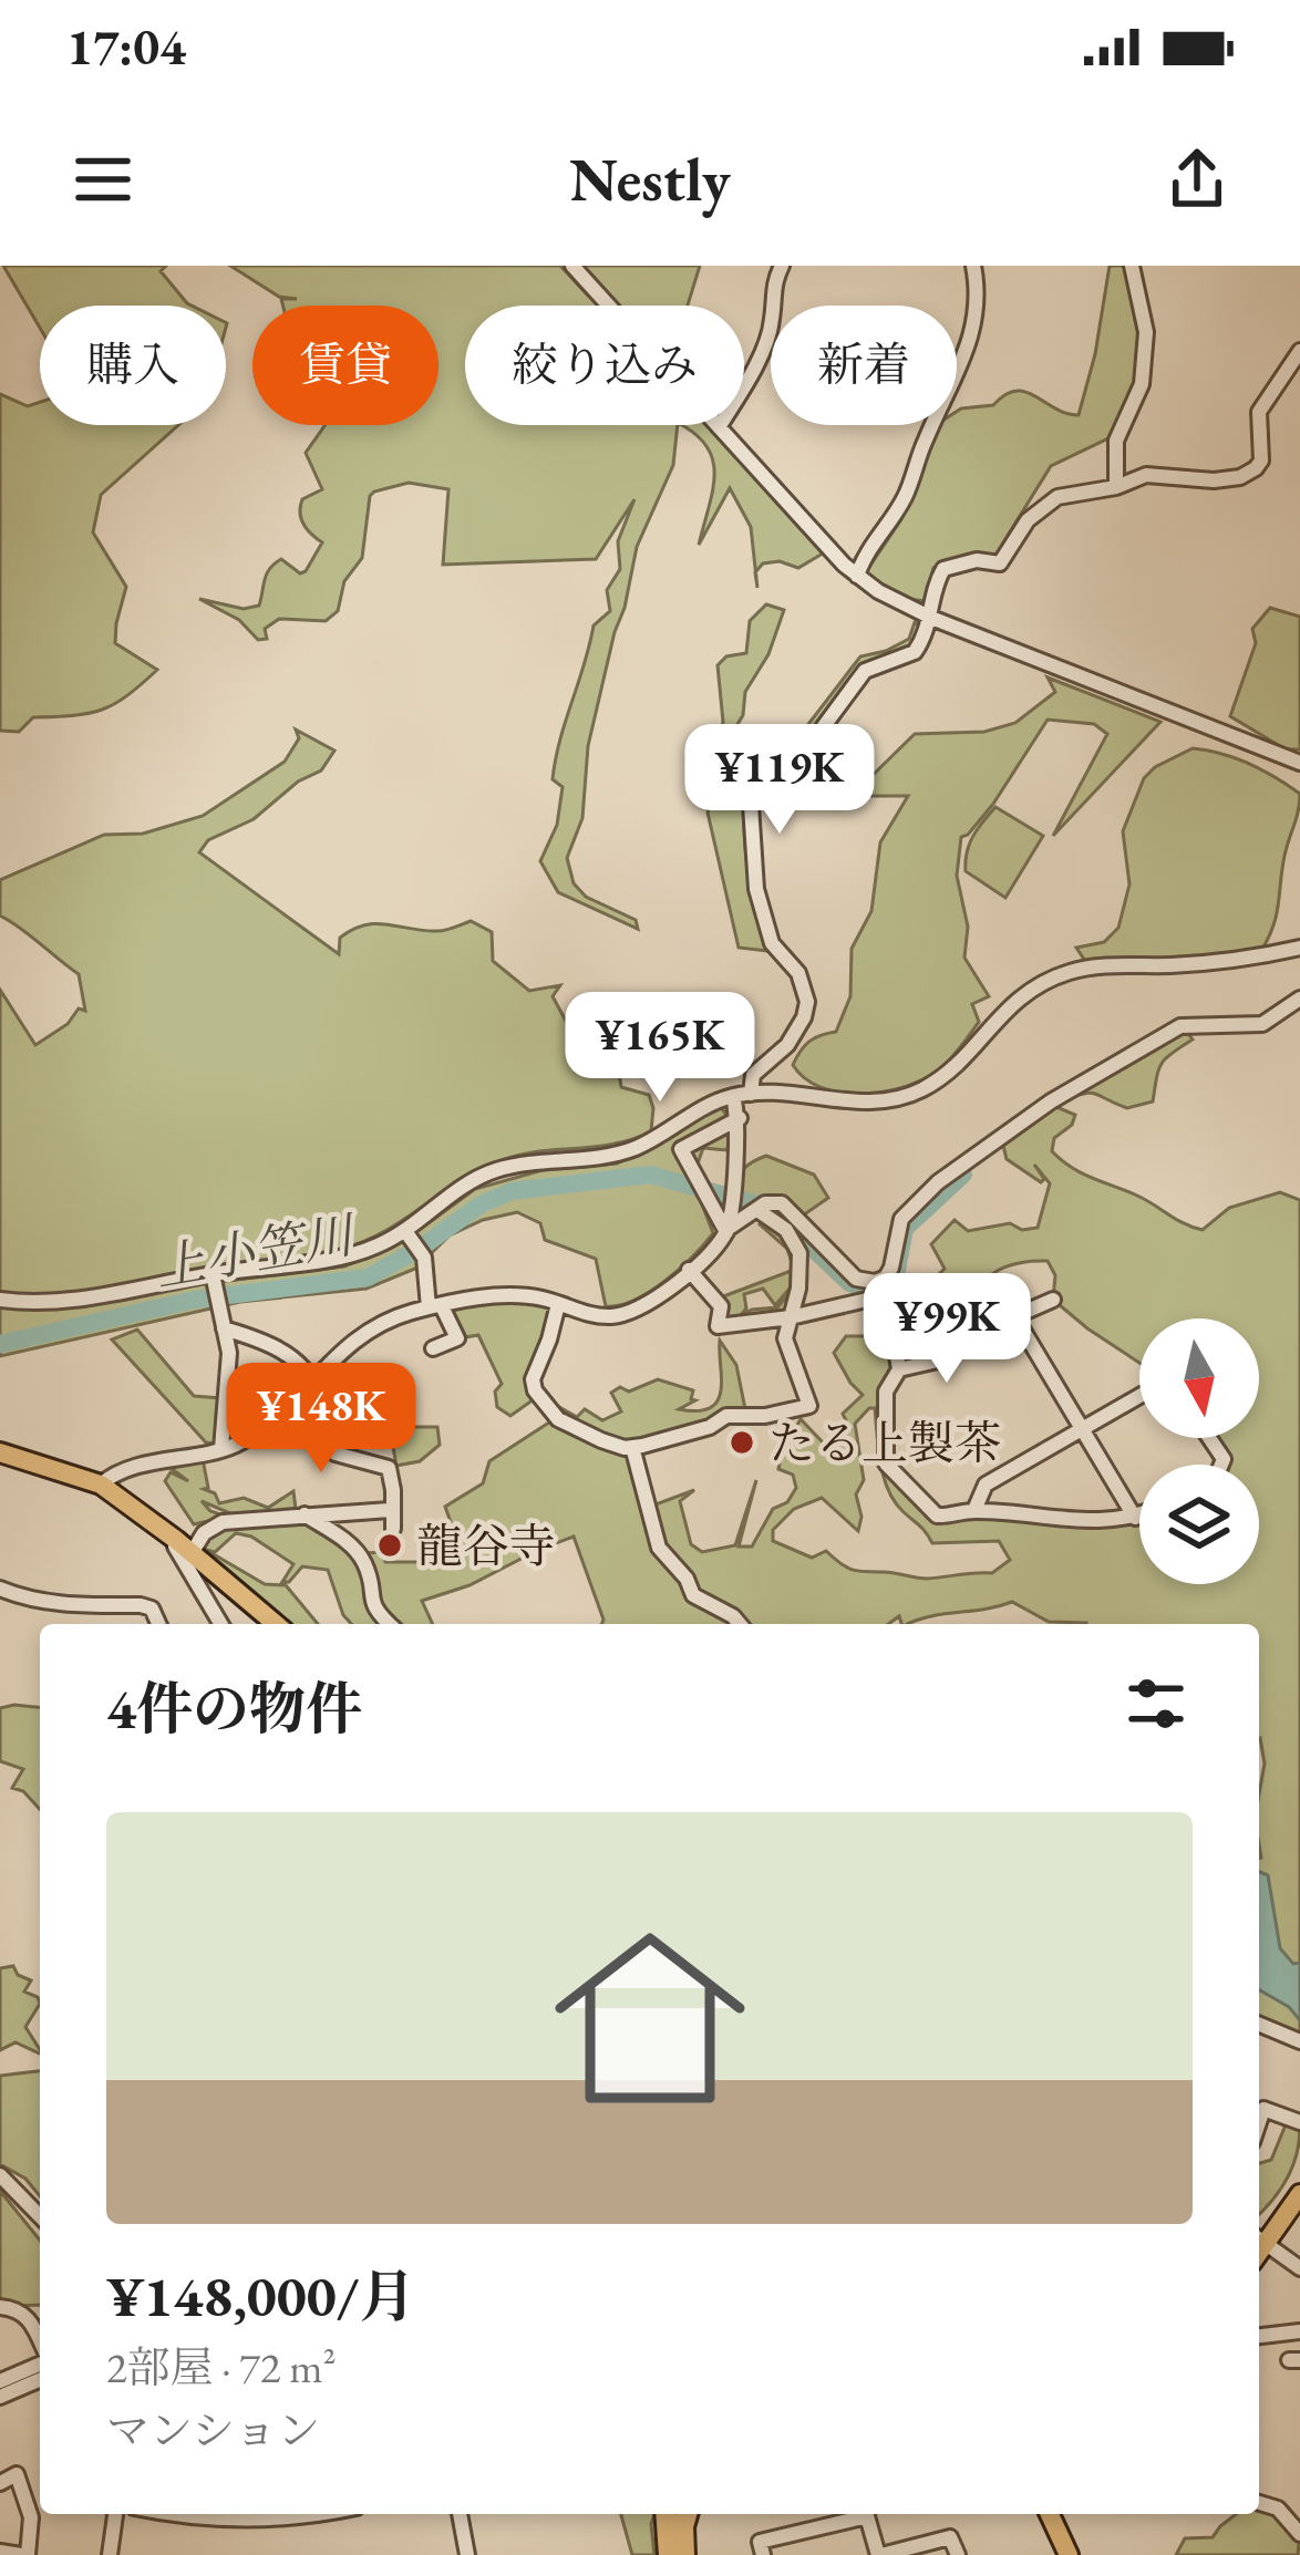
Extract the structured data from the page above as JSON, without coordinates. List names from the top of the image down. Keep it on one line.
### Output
{"water":["上小笠川"],"places":["たる上製茶","龍谷寺"],"north":"bottom","page":{"status":"17:04","header":"Nestly","chip":["購入","賃貸","絞り込み","新着"],"price":["¥119K","¥165K","¥99K","¥148K"],"heading":"4件の物件","list":[{"name":"¥148,000/月","note":"2部屋 · 72 m² · マンション"}]}}
